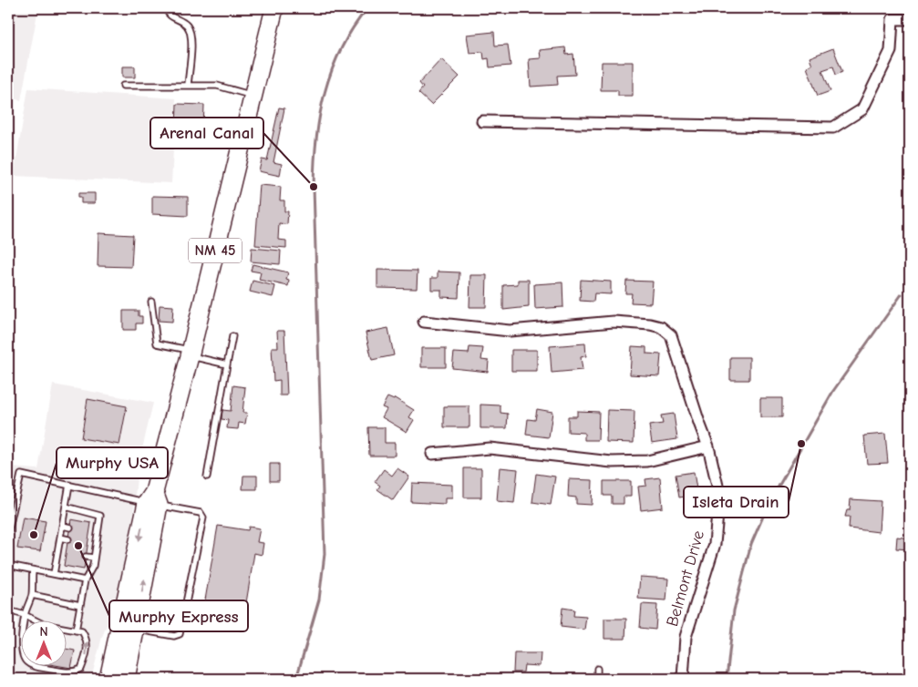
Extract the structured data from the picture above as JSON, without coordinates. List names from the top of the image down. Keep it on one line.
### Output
{"streets":{"main road":["NM 45"],"street":["Belmont Drive"]},"places":["Arenal Canal","Isleta Drain","Murphy USA","Murphy Express"],"north":"top"}
